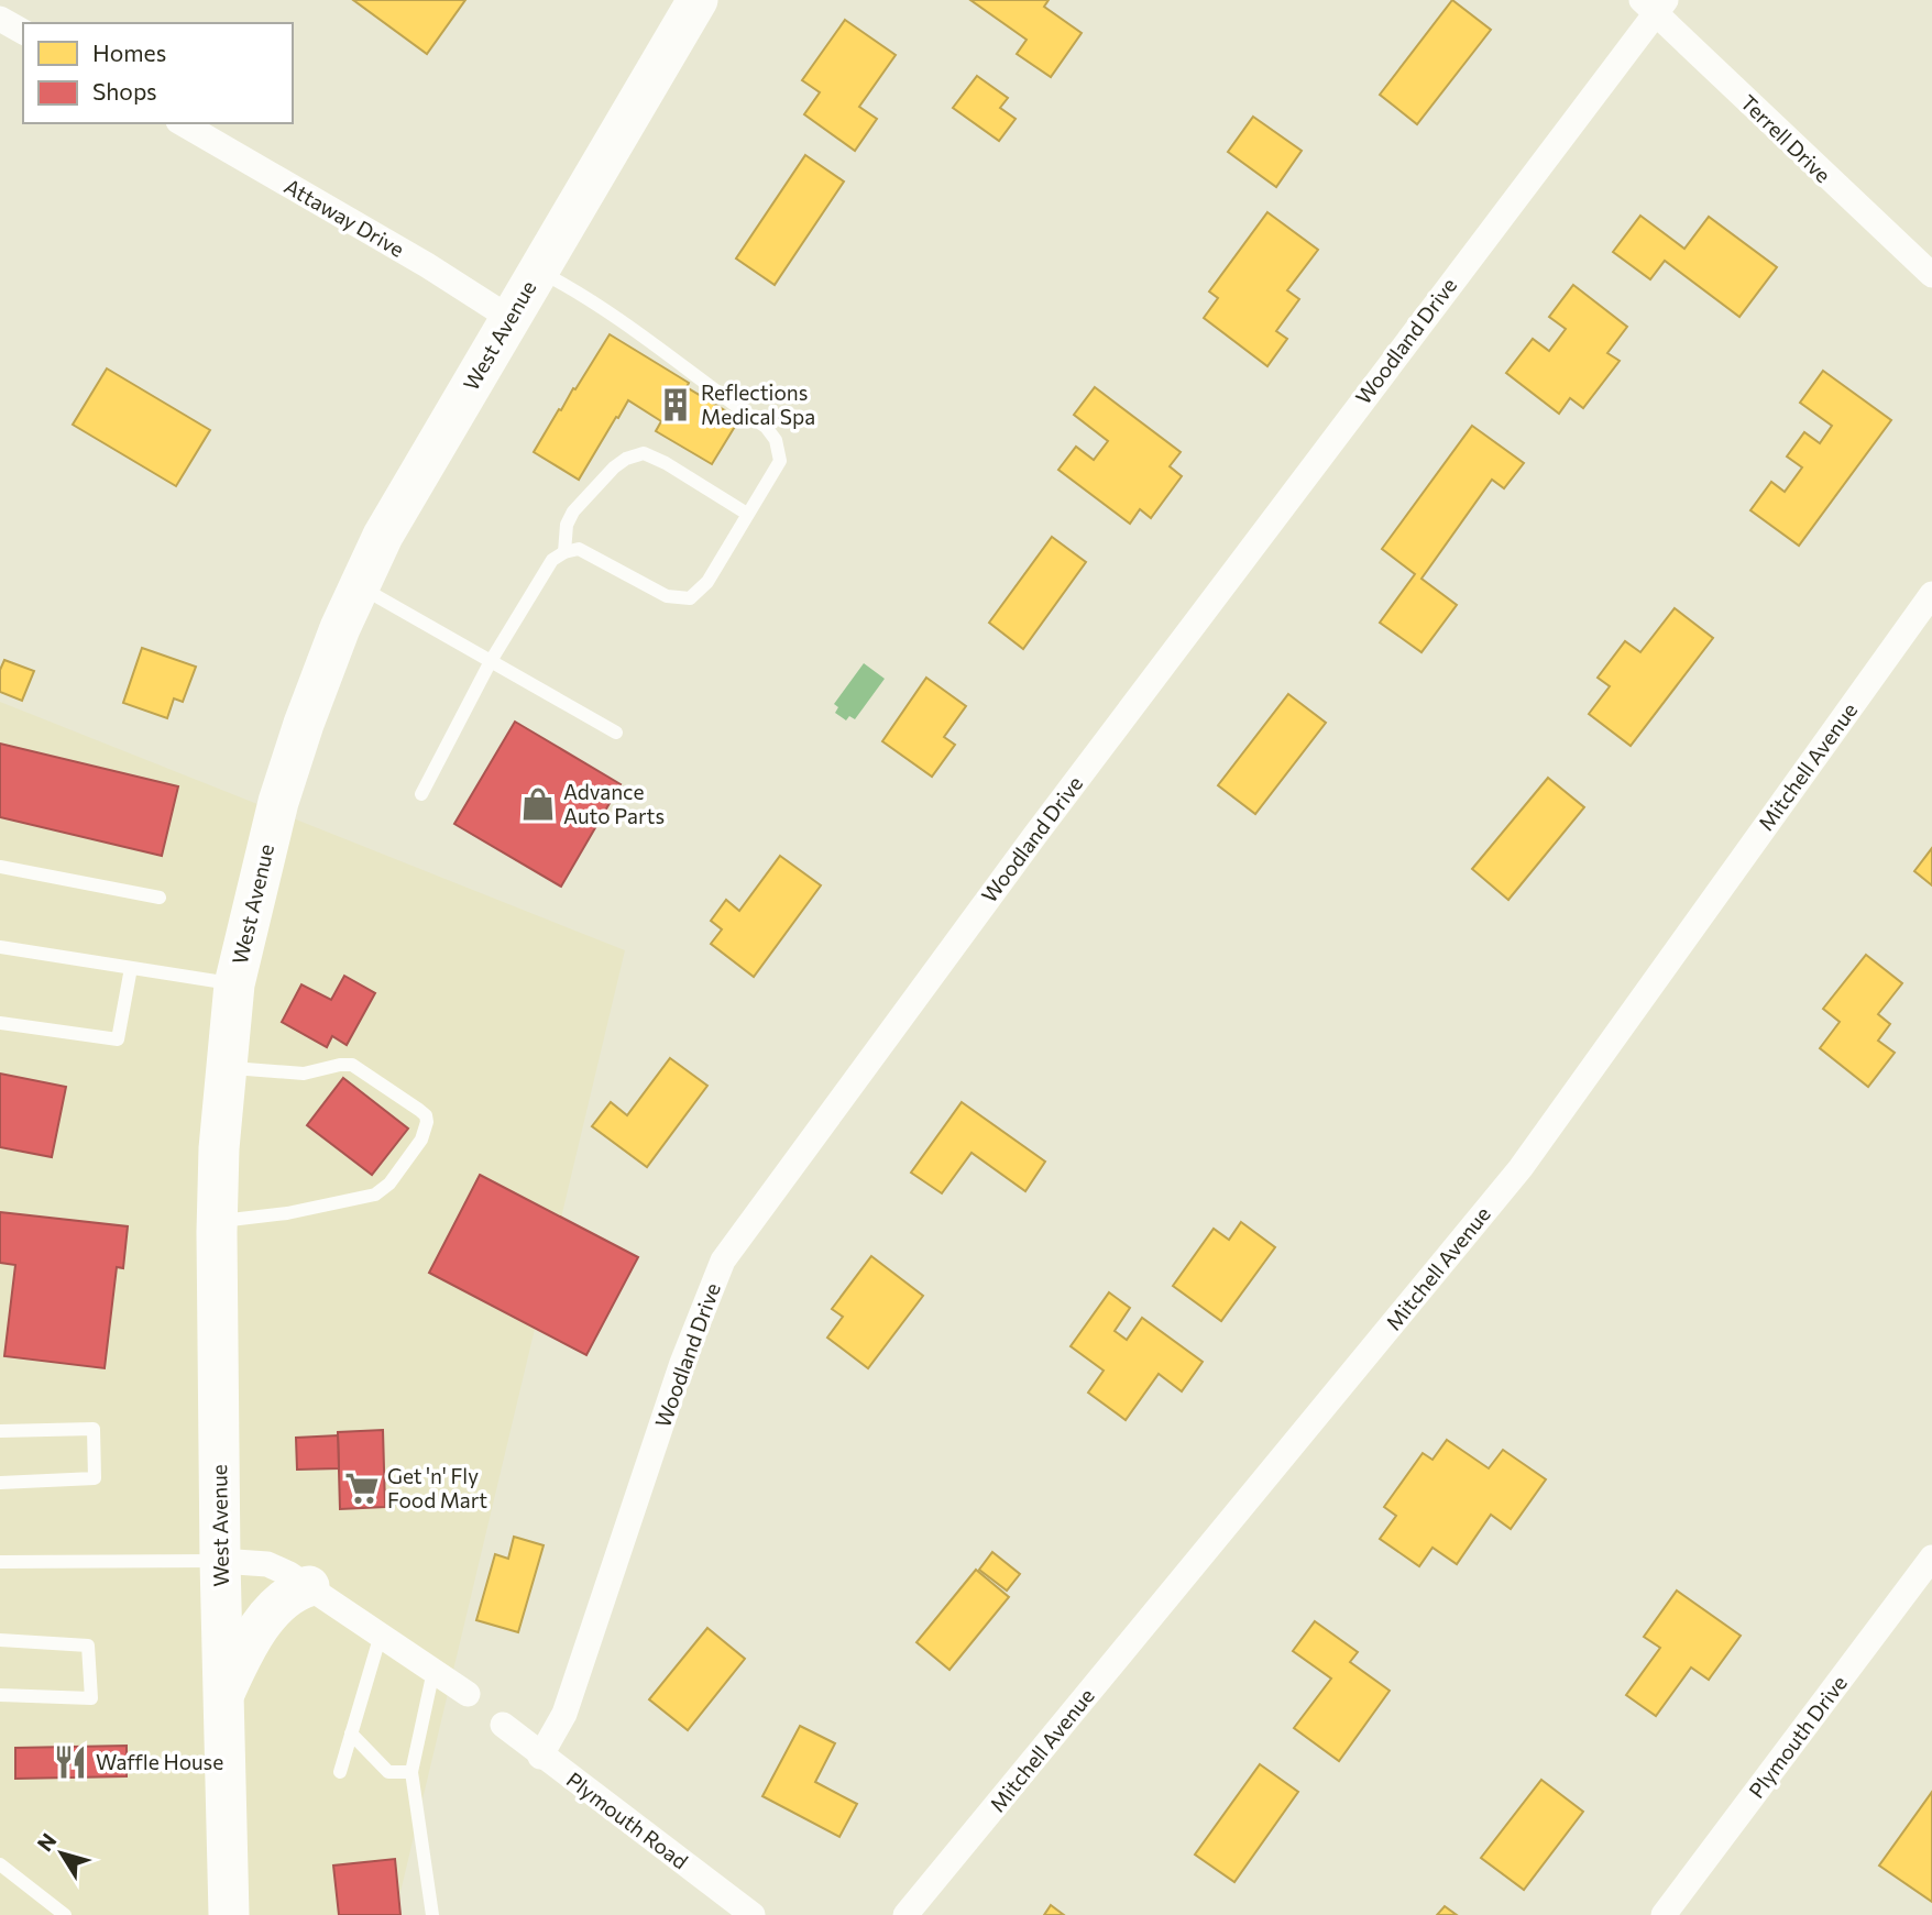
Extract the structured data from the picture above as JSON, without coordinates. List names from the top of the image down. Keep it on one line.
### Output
{"streets":{"main road":["West Avenue"],"street":["Terrell Drive","Attaway Drive","Woodland Drive","Mitchell Avenue","Plymouth Drive","Plymouth Road"]},"crossings":[["Terrell Drive","Woodland Drive"],["Attaway Drive","West Avenue"],["Woodland Drive","Plymouth Road"]],"places":{"building":["Reflections Medical Spa"],"shop":["Advance Auto Parts"],"supermarket":["Get 'n' Fly Food Mart"],"restaurant":["Waffle House"]},"legend":["Homes","Shops"],"north":"top left"}
